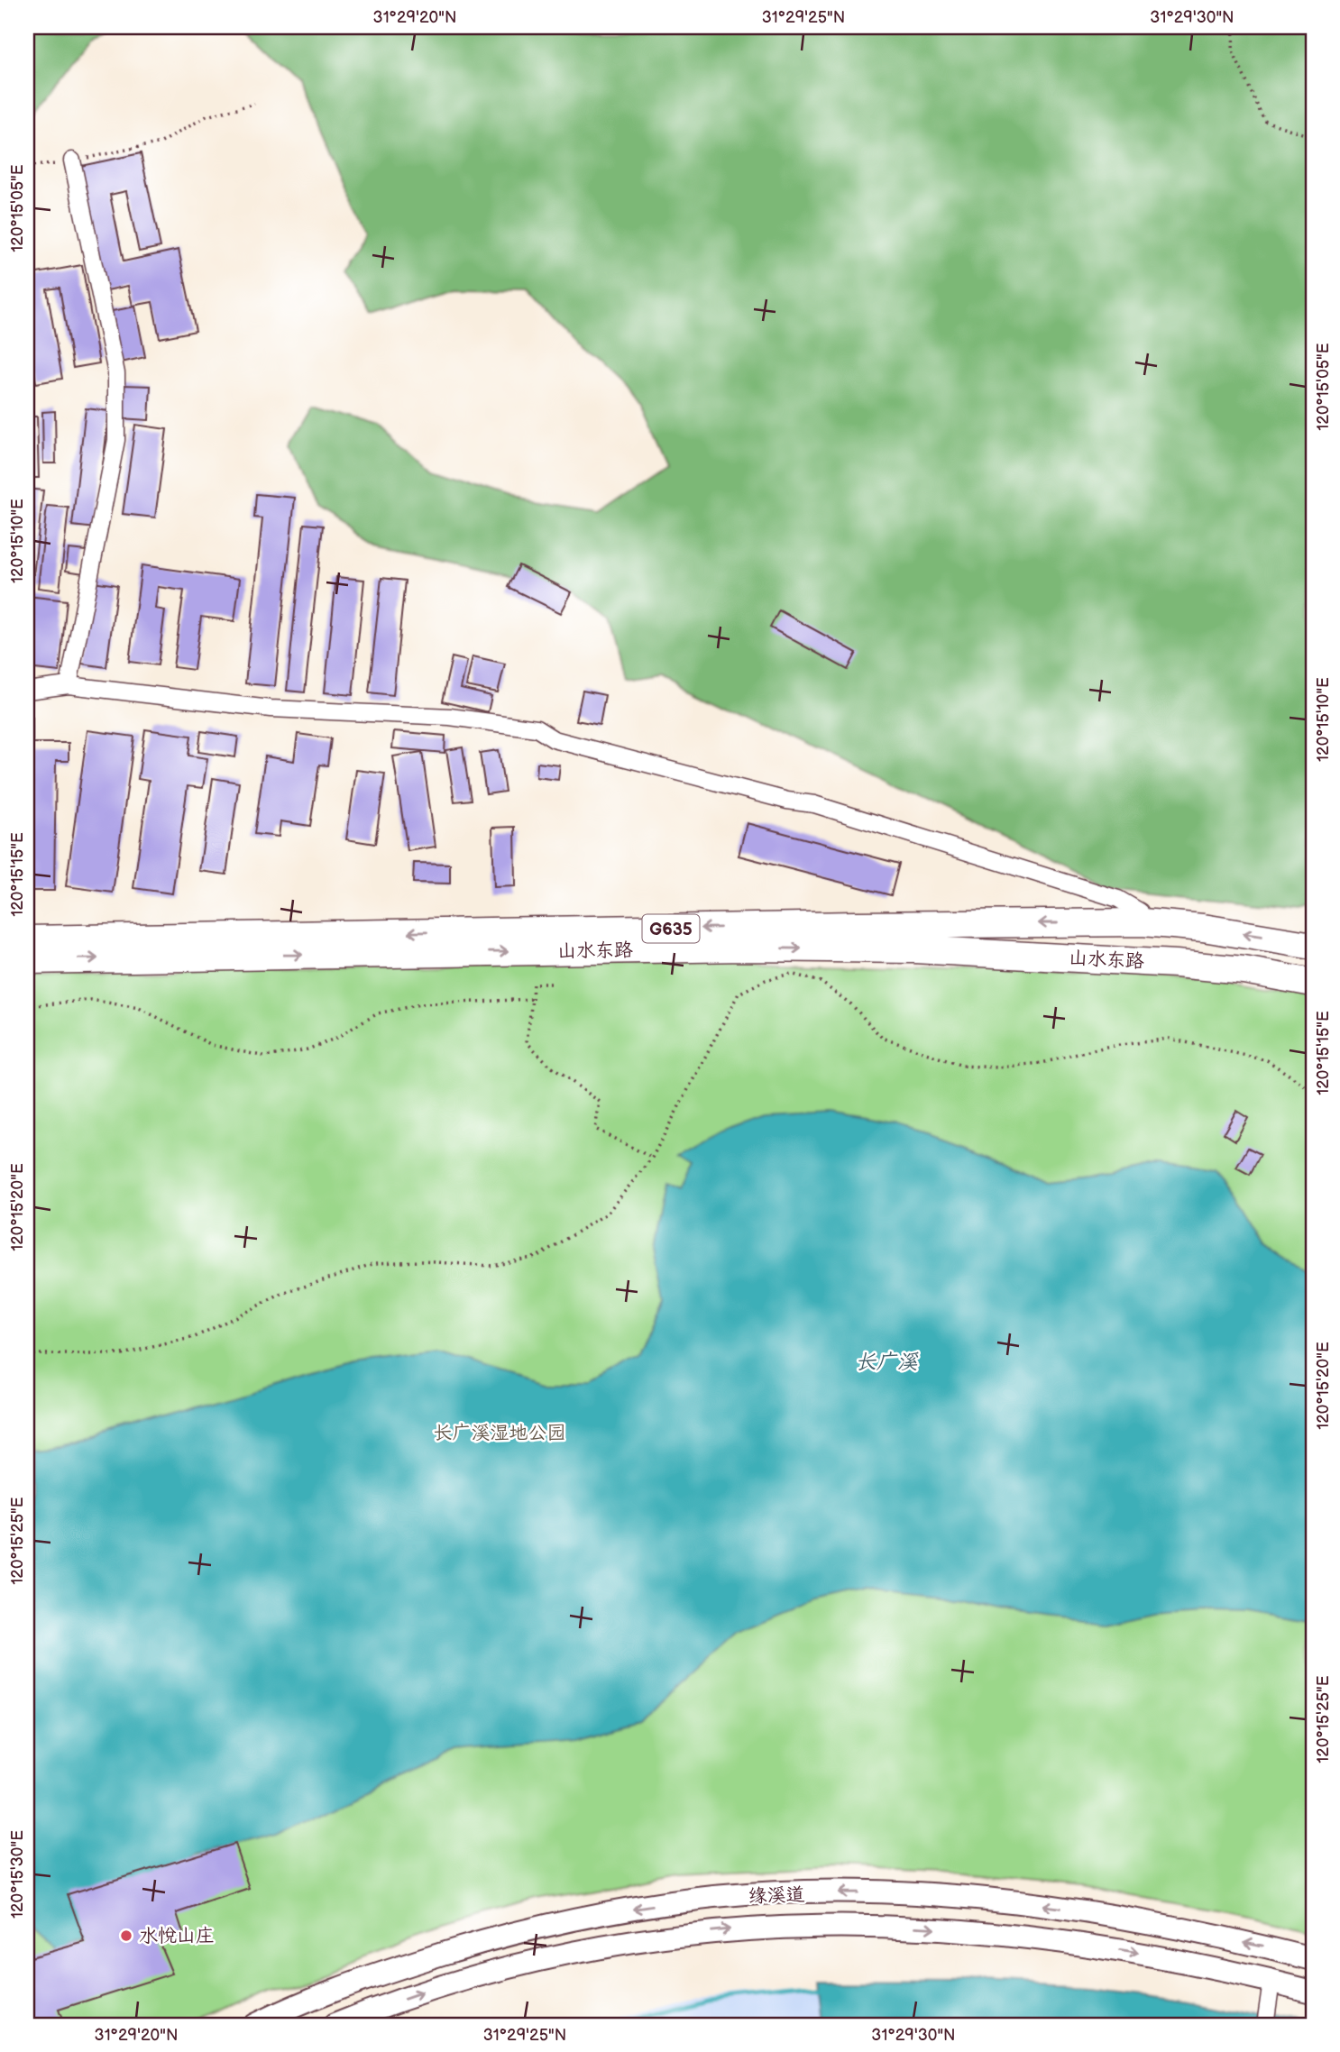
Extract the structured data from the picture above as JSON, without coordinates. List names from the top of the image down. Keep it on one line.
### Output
{"streets":{"highway":["G635","山水东路"],"main road":["缘溪道"]},"water":["长广溪"],"parks":["长广溪湿地公园"],"places":["水悦山庄"],"coordinates":["31°29'20\"N","31°29'25\"N","31°29'30\"N","120°15'05\"E","120°15'10\"E","120°15'15\"E","120°15'20\"E","120°15'25\"E","120°15'30\"E"]}
